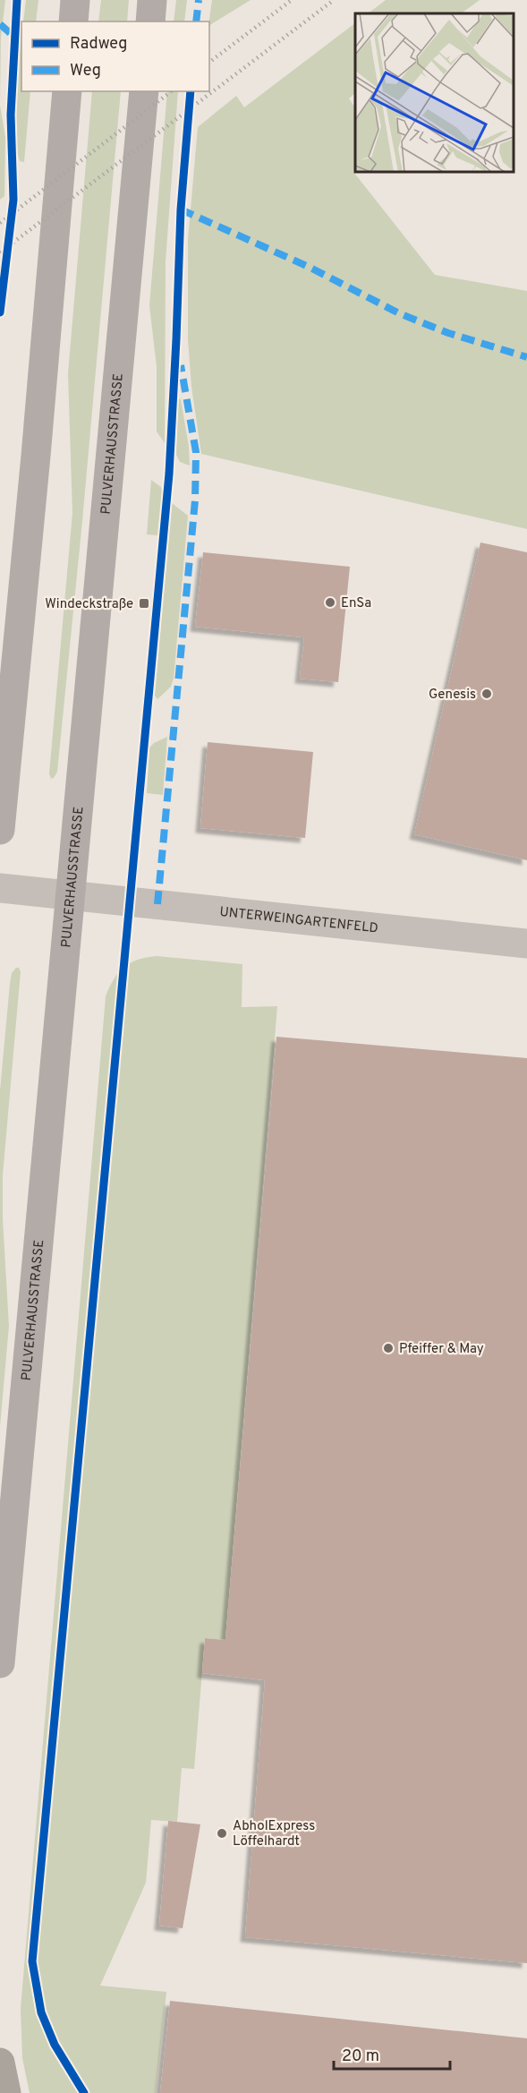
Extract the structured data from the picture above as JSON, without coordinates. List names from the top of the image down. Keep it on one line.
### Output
{"streets":{"main road":["PULVERHAUSSTRASSE"],"street":["UNTERWEINGARTENFELD"]},"crossings":[["PULVERHAUSSTRASSE","UNTERWEINGARTENFELD"]],"places":{"other":["EnSa","Genesis","Pfeiffer & May","AbholExpress Löffelhardt"],"transit":["Windeckstraße"]},"legend":["Radweg","Weg"],"scale_bar":"20 m"}
